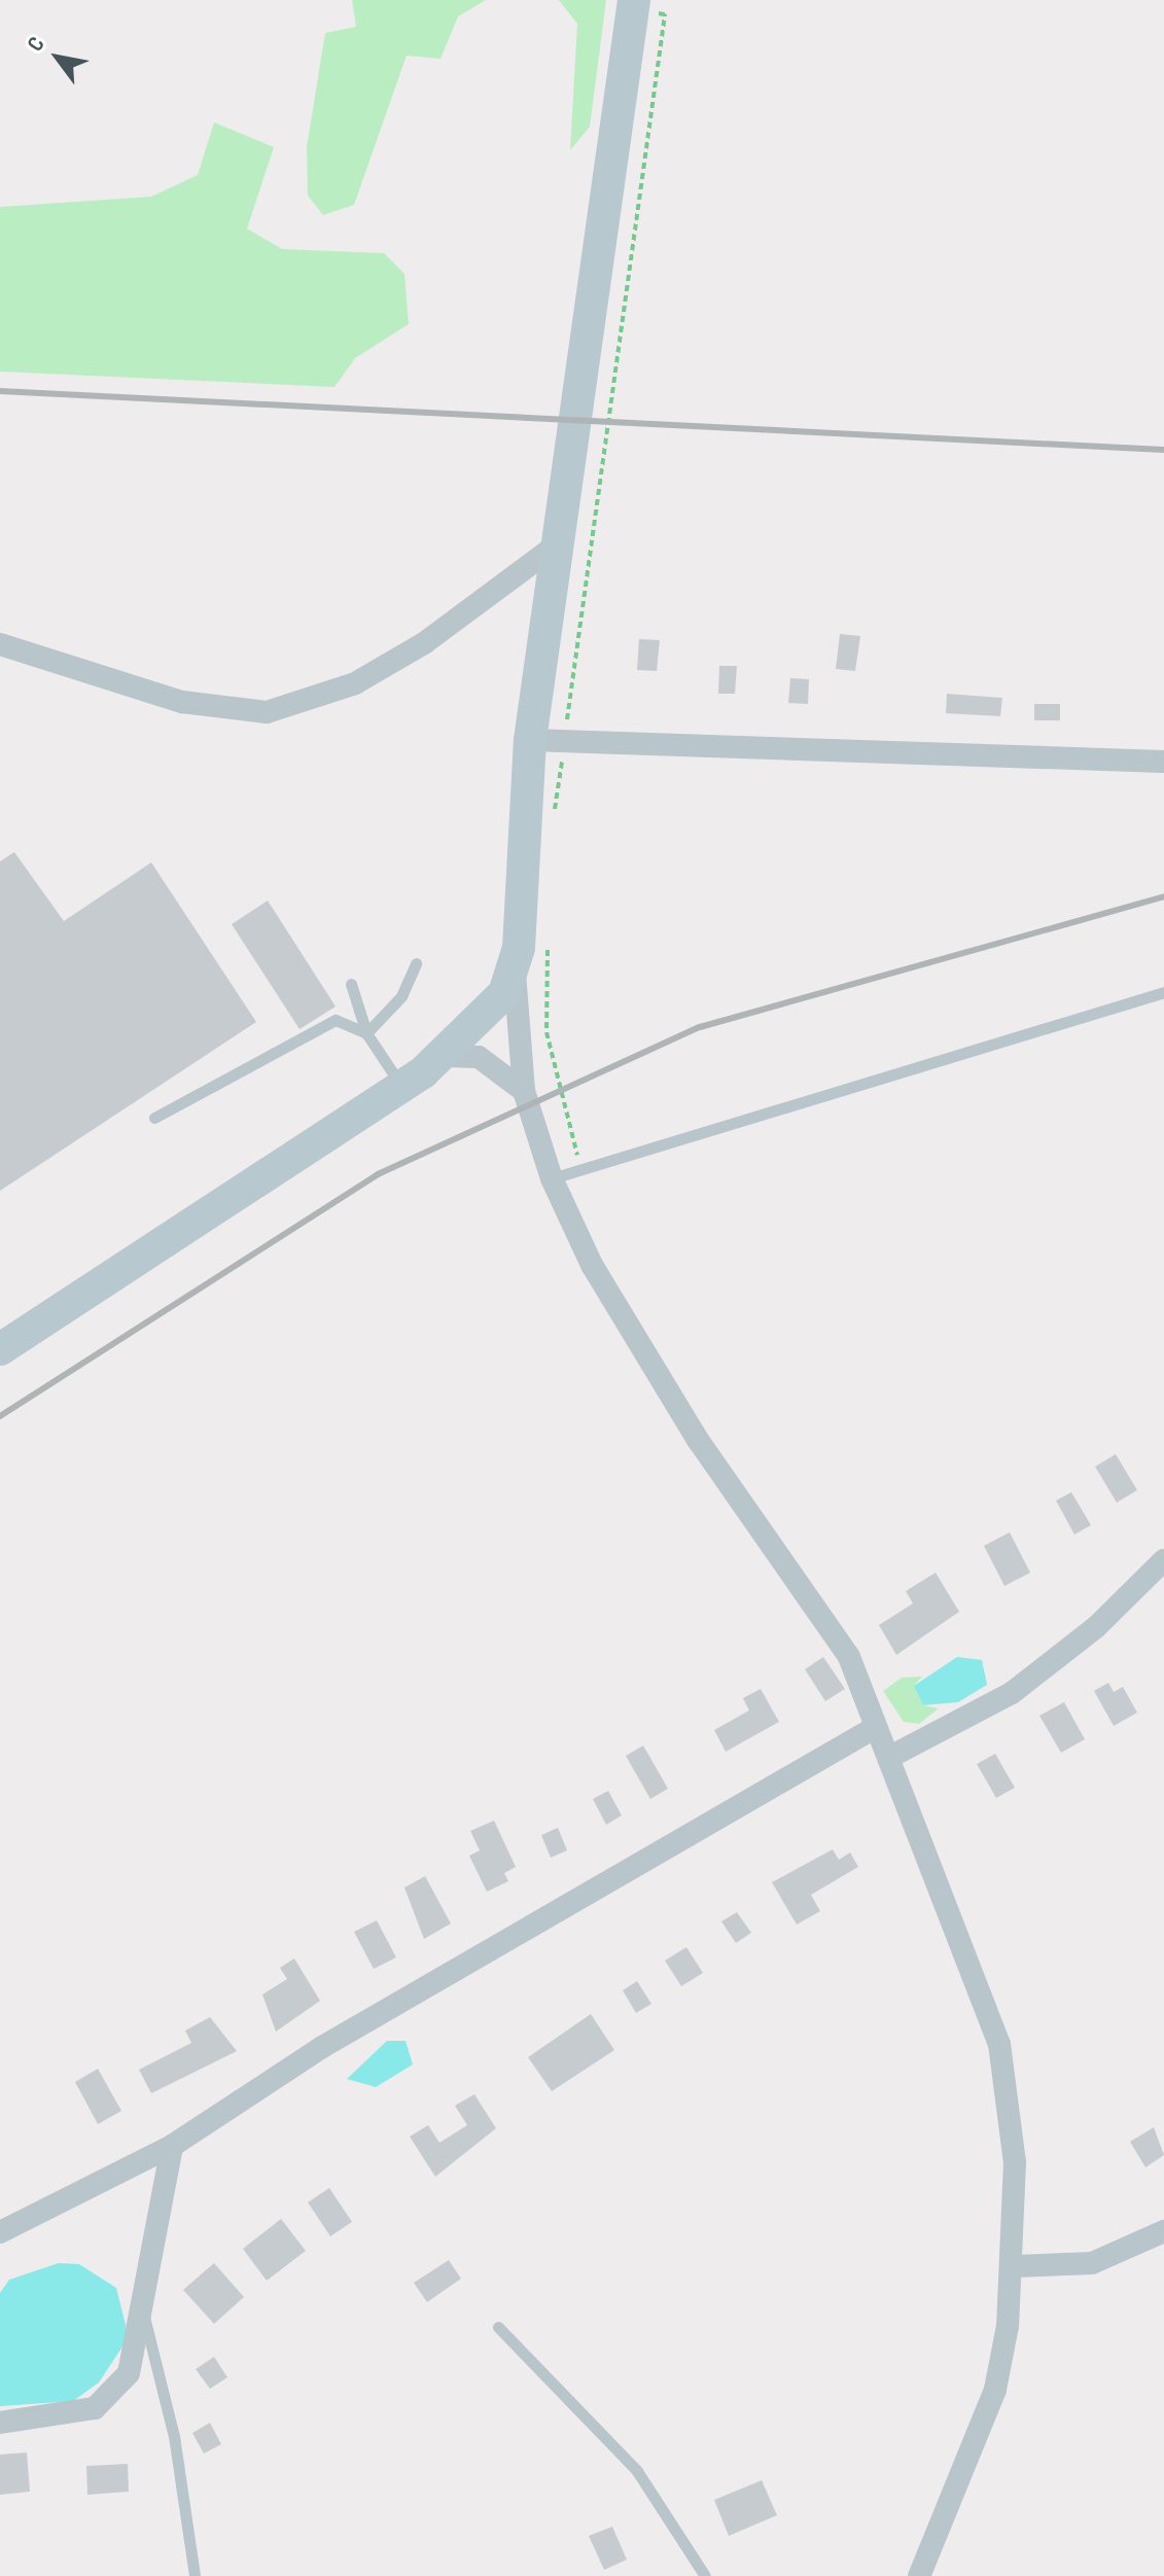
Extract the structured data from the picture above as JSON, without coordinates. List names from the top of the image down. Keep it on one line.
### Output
{"north":"top left"}
